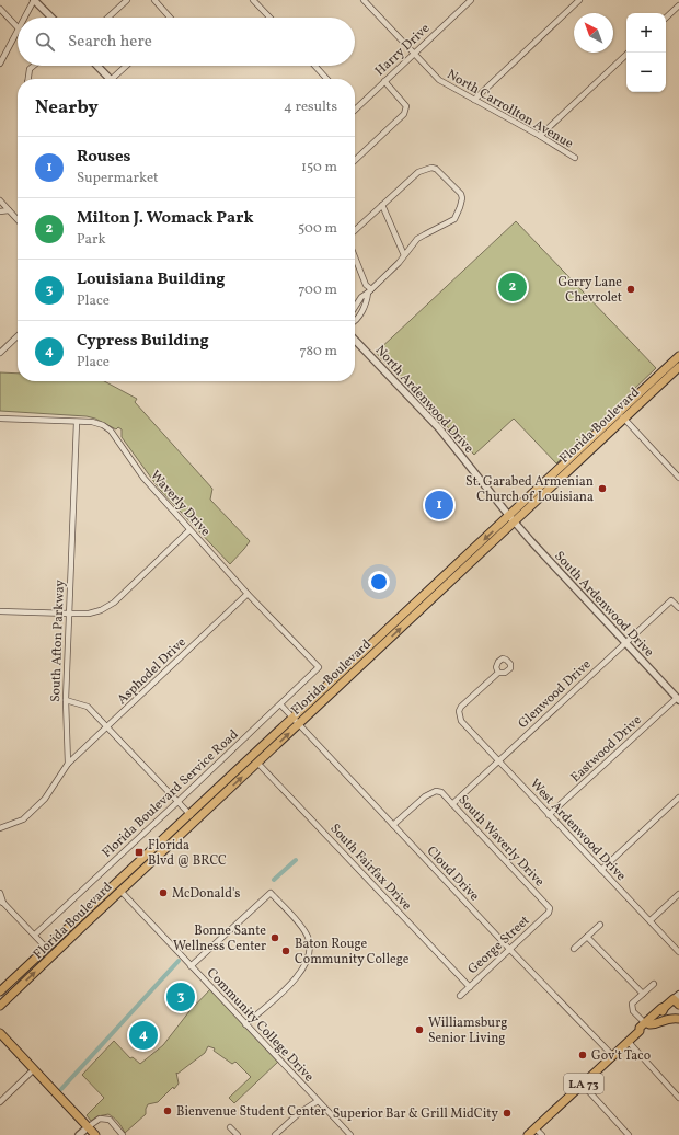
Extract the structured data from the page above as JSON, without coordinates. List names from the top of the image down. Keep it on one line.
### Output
{"streets":{"main road":["Florida Boulevard","LA 73"],"street":["Harry Drive","North Carrollton Avenue","North Ardenwood Drive","Waverly Drive","South Ardenwood Drive","South Afton Parkway","Asphodel Drive","Glenwood Drive","Eastwood Drive","Florida Boulevard Service Road","West Ardenwood Drive","South Waverly Drive","South Fairfax Drive","Cloud Drive","George Street","Community College Drive"]},"crossings":[["Harry Drive","North Carrollton Avenue"],["North Ardenwood Drive","Florida Boulevard"],["North Ardenwood Drive","South Ardenwood Drive"],["Florida Boulevard","South Ardenwood Drive"],["Florida Boulevard","South Fairfax Drive"],["Florida Boulevard","Cloud Drive"],["Florida Boulevard","Community College Drive"],["Waverly Drive","South Afton Parkway"],["Waverly Drive","Asphodel Drive"],["Waverly Drive","Florida Boulevard Service Road"],["South Ardenwood Drive","Glenwood Drive"],["South Ardenwood Drive","Eastwood Drive"],["South Afton Parkway","Asphodel Drive"],["Glenwood Drive","West Ardenwood Drive"],["Glenwood Drive","South Waverly Drive"],["Eastwood Drive","West Ardenwood Drive"],["Florida Boulevard Service Road","Cloud Drive"],["South Waverly Drive","Cloud Drive"],["South Waverly Drive","George Street"],["South Fairfax Drive","George Street"],["Cloud Drive","George Street"],["Cloud Drive","LA 73"]],"places":{"other":["Gerry Lane Chevrolet","St. Garabed Armenian Church of Louisiana","McDonald's","Bonne Sante Wellness Center","Baton Rouge Community College","Williamsburg Senior Living","Gov't Taco","Bienvenue Student Center","Superior Bar & Grill MidCity"],"transit":["Florida Blvd @ BRCC"]},"north":"top left","page":{"map_buttons":["+","−"],"search":"Search here","heading":["Nearby","4 results"],"list":[{"mark":"1","name":"Rouses","note":"Supermarket","value":"150 m"},{"mark":"2","name":"Milton J. Womack Park","note":"Park","value":"500 m"},{"mark":"3","name":"Louisiana Building","note":"Place","value":"700 m"},{"mark":"4","name":"Cypress Building","note":"Place","value":"780 m"}],"pins":["2","1","3","4"]}}
